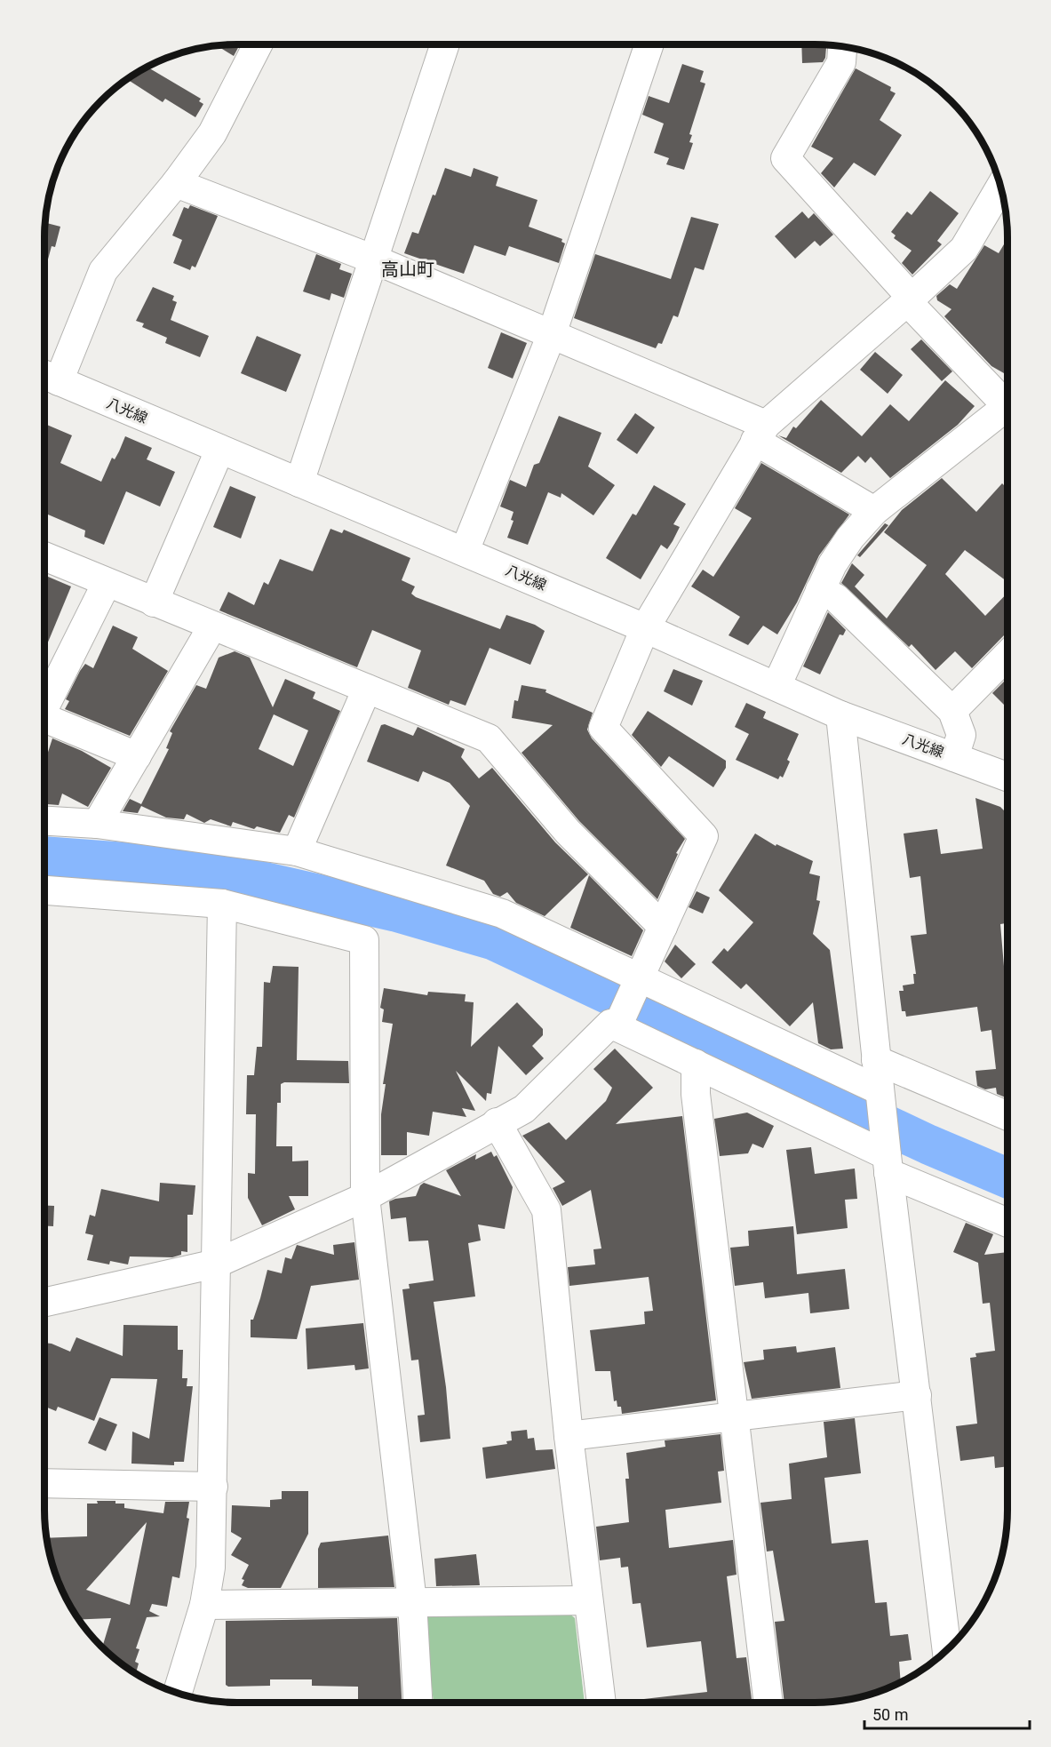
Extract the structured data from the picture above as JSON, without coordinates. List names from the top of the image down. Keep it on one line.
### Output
{"streets":{"street":["八光線"]},"districts":["高山町"],"scale_bar":"50 m"}
